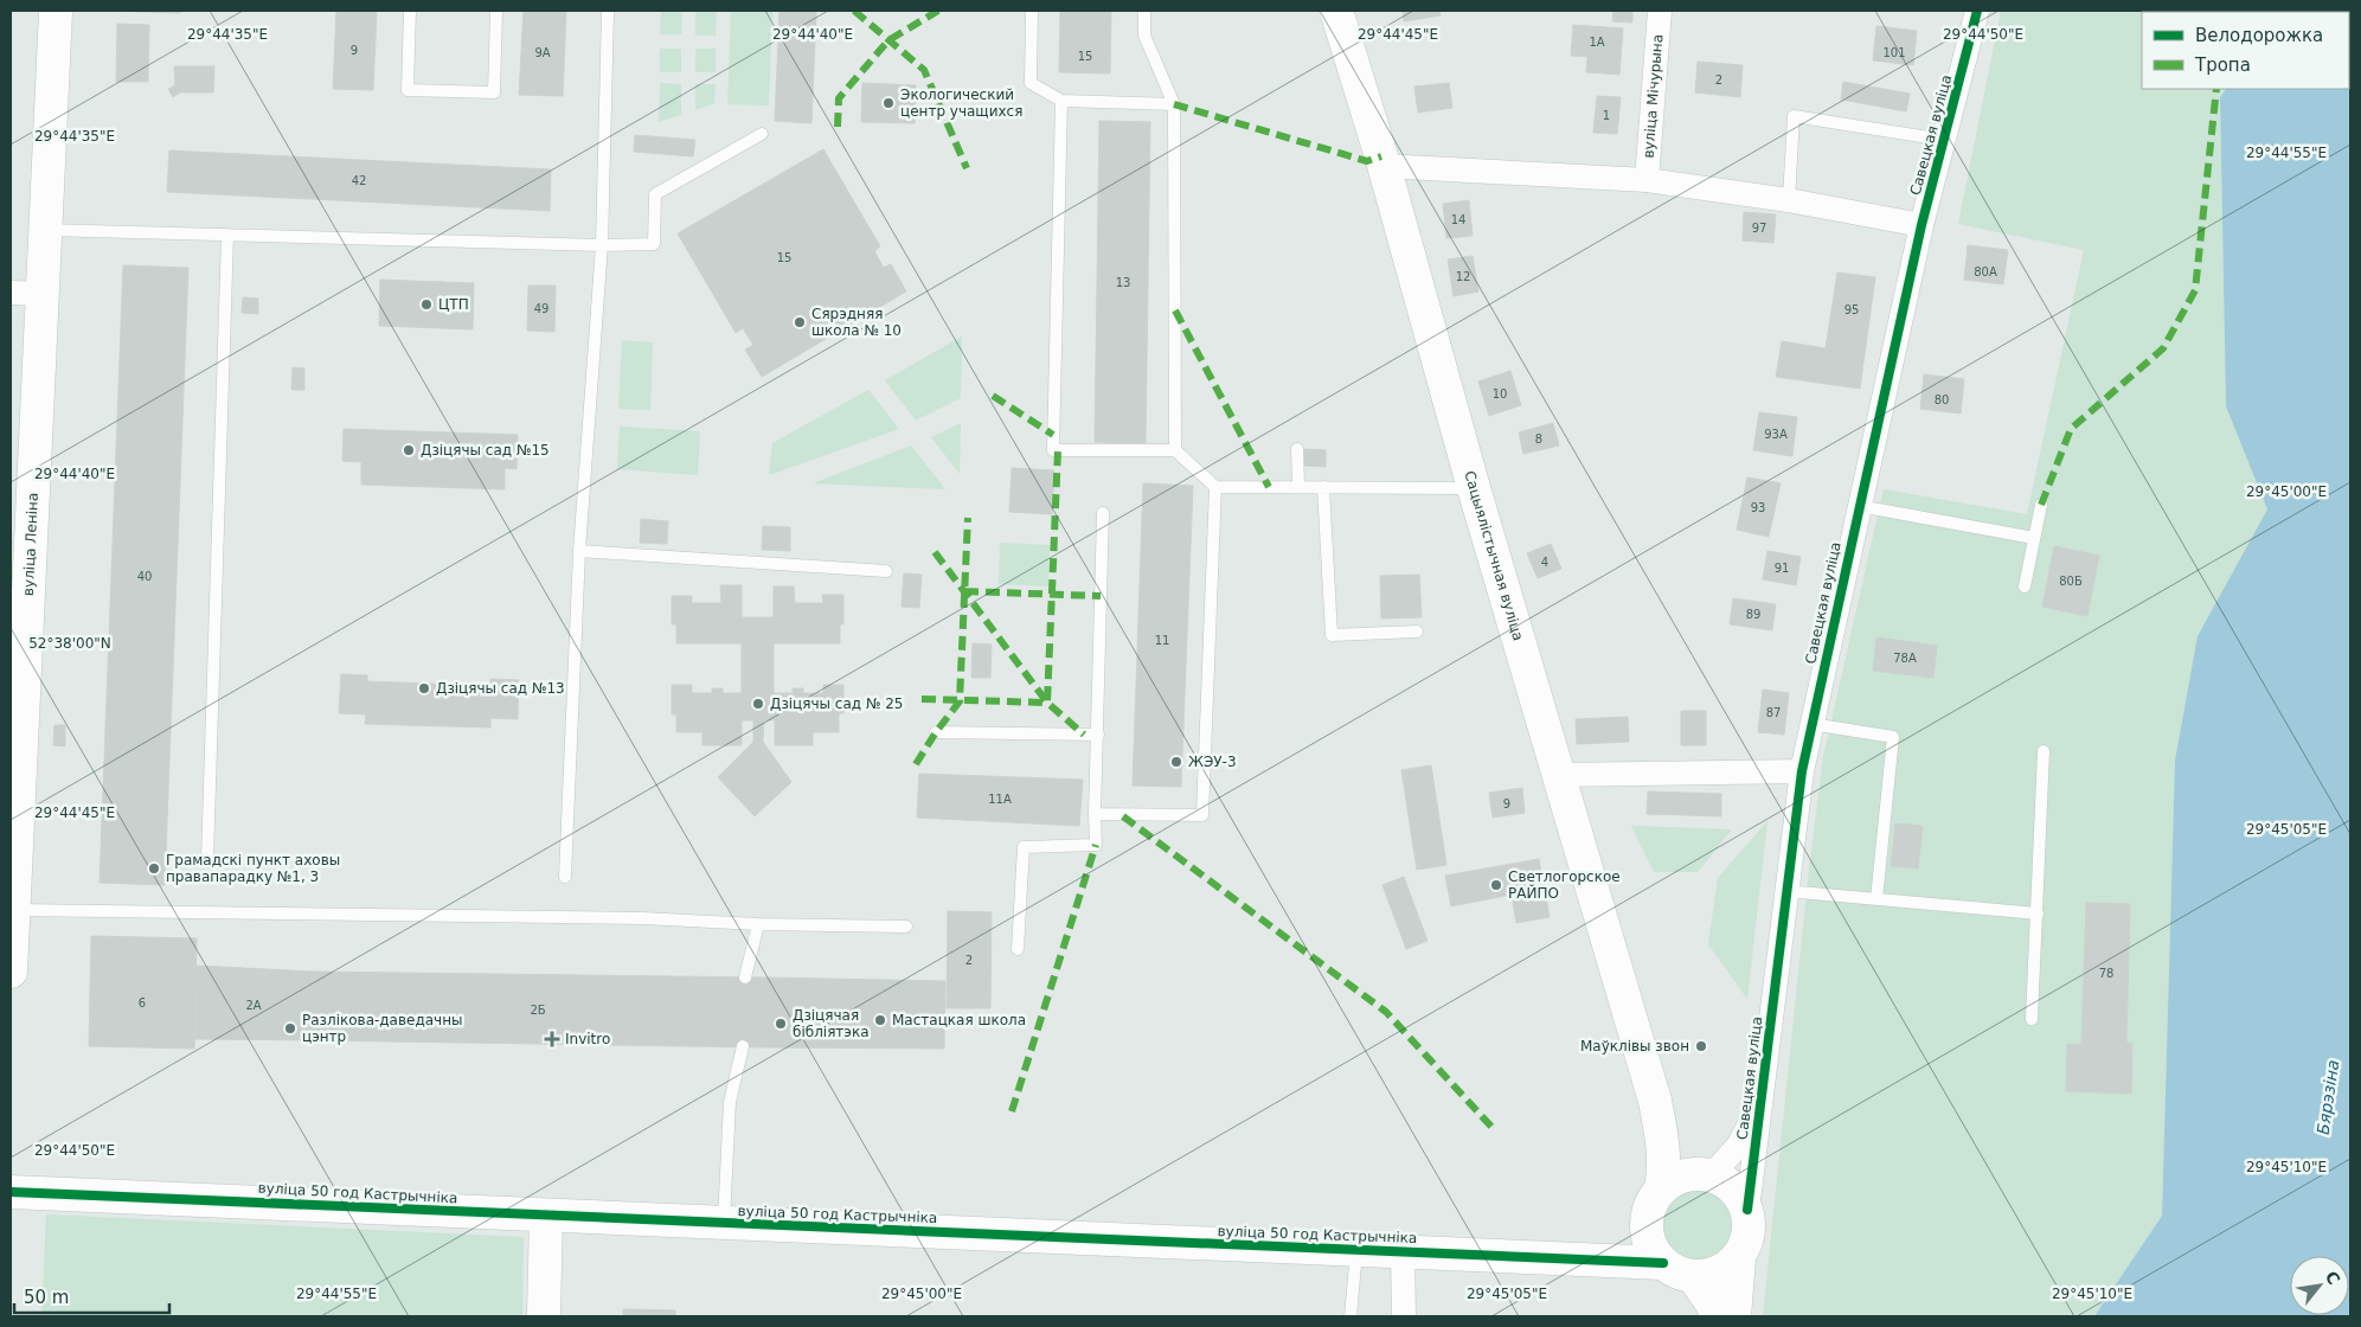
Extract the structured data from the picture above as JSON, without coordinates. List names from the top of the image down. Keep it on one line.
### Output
{"streets":{"street":["вуліца Мічурына","Савецкая вуліца","вуліца Леніна","Сацыялістычная вуліца","вуліца 50 год Кастрычніка"]},"crossings":[["Савецкая вуліца","Сацыялістычная вуліца"],["Савецкая вуліца","вуліца 50 год Кастрычніка"],["Сацыялістычная вуліца","вуліца 50 год Кастрычніка"]],"water":["Бярэзіна"],"places":{"other":["Экологический центр учащихся","ЦТП","Сярэдняя школа № 10","Дзіцячы сад №15","Дзіцячы сад №13","Дзіцячы сад № 25","ЖЭУ-3","Грамадскі пункт аховы правапарадку №1, 3","Светлогорское РАЙПО","Мастацкая школа","Дзіцячая бібліятэка","Разлікова-даведачны цэнтр","Маўклівы звон"],"health":["Invitro"]},"house_numbers":["1А","9","9А","101","15","2","1","42","14","97","15","80А","12","13","49","95","10","80","93А","8","93","4","91","40","80Б","89","11","78А","87","11А","9","2","78","6","2А","2Б"],"legend":["Велодорожка","Тропа"],"scale_bar":"50 m","north":"top right","coordinates":["29°44'35\"E","29°44'40\"E","29°44'45\"E","29°44'50\"E","29°44'55\"E","29°45'00\"E","52°38'00\"N","29°45'05\"E","29°45'10\"E"]}
